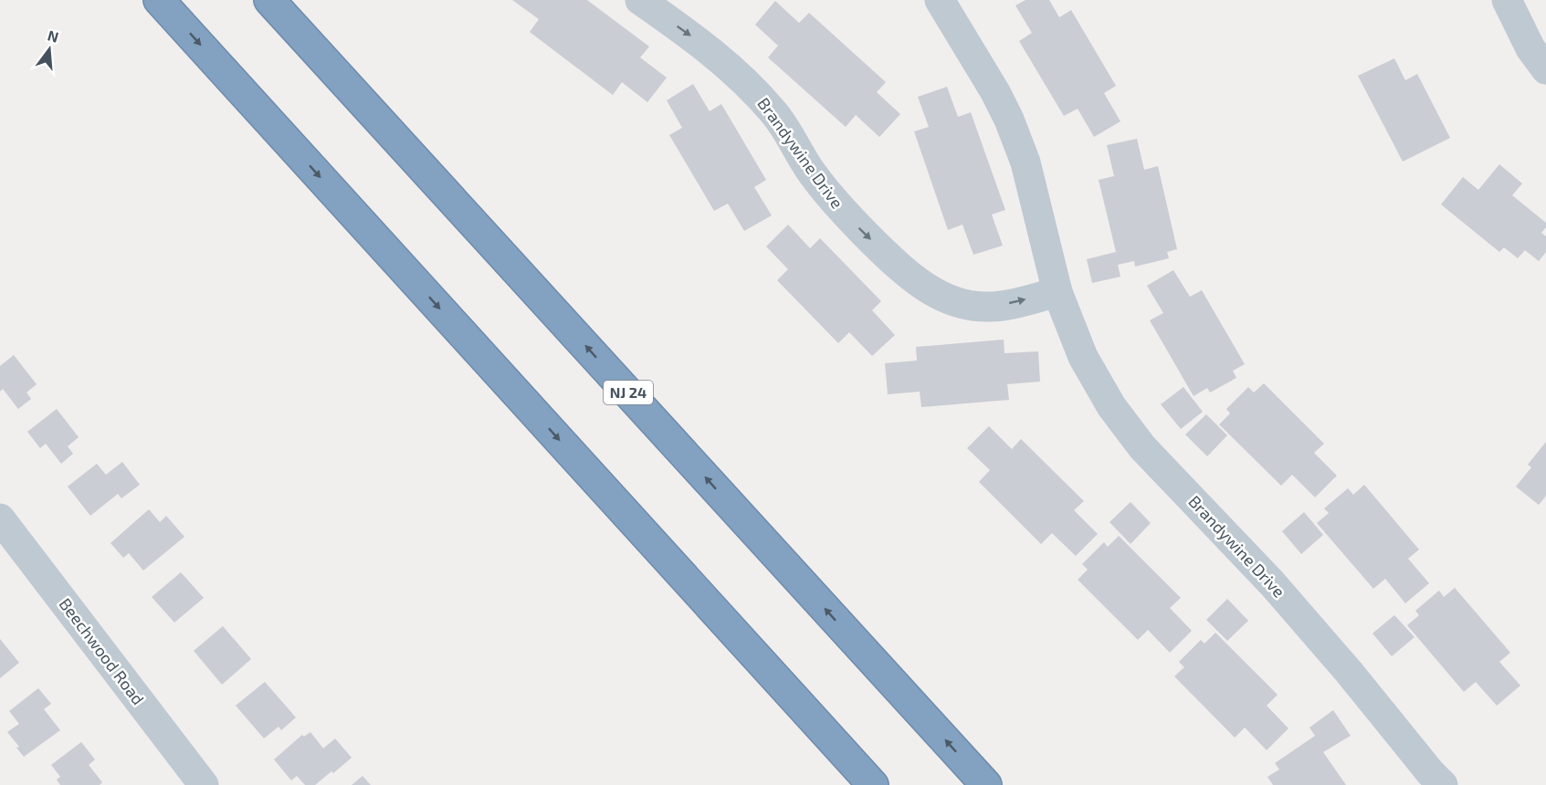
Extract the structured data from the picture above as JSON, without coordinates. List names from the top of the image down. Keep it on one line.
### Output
{"streets":{"highway":["NJ 24"],"street":["Brandywine Drive","Beechwood Road"]},"north":"top"}
